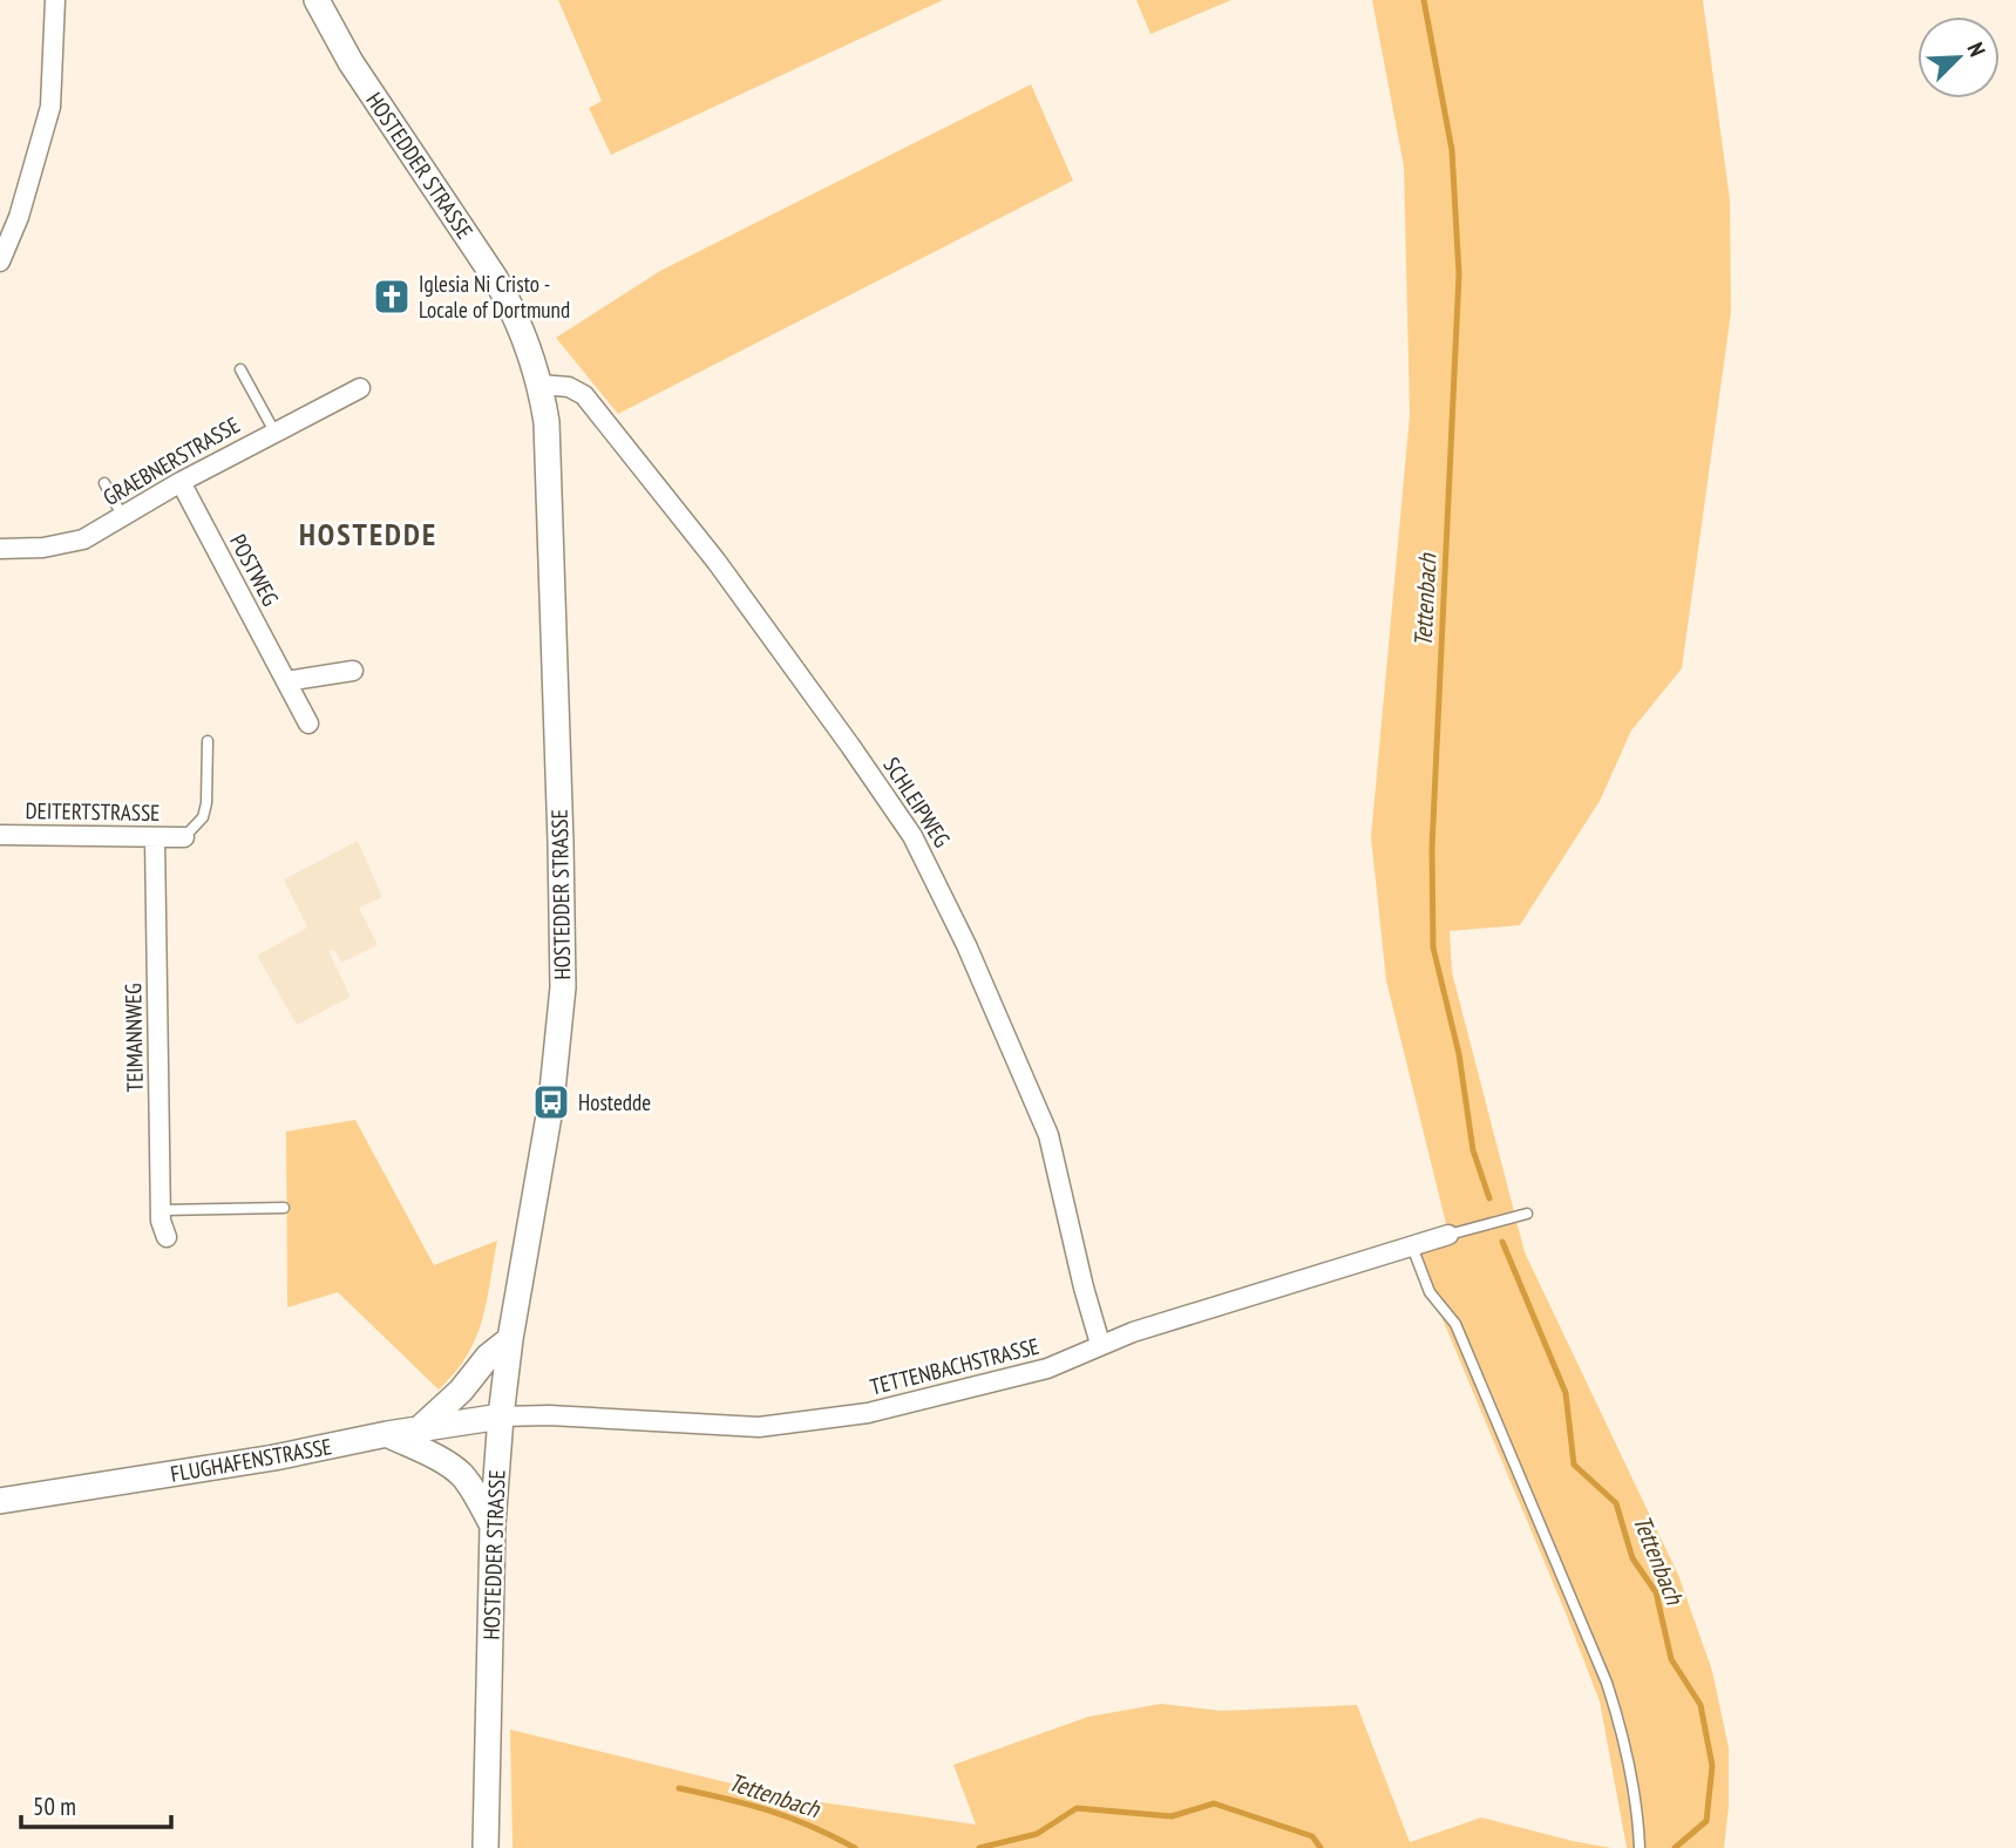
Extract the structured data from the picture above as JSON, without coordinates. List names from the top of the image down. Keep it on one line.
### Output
{"streets":{"main road":["HOSTEDDER STRASSE","FLUGHAFENSTRASSE"],"street":["GRAEBNERSTRASSE","POSTWEG","SCHLEIPWEG","DEITERTSTRASSE","TEIMANNWEG","TETTENBACHSTRASSE"]},"crossings":[["HOSTEDDER STRASSE","SCHLEIPWEG"],["HOSTEDDER STRASSE","TETTENBACHSTRASSE"],["HOSTEDDER STRASSE","FLUGHAFENSTRASSE"],["GRAEBNERSTRASSE","POSTWEG"],["SCHLEIPWEG","TETTENBACHSTRASSE"],["DEITERTSTRASSE","TEIMANNWEG"],["TETTENBACHSTRASSE","FLUGHAFENSTRASSE"]],"districts":["HOSTEDDE"],"water":["Tettenbach"],"places":{"church":["Iglesia Ni Cristo - Locale of Dortmund"],"bus stop":["Hostedde"]},"scale_bar":"50 m","north":"top right"}
